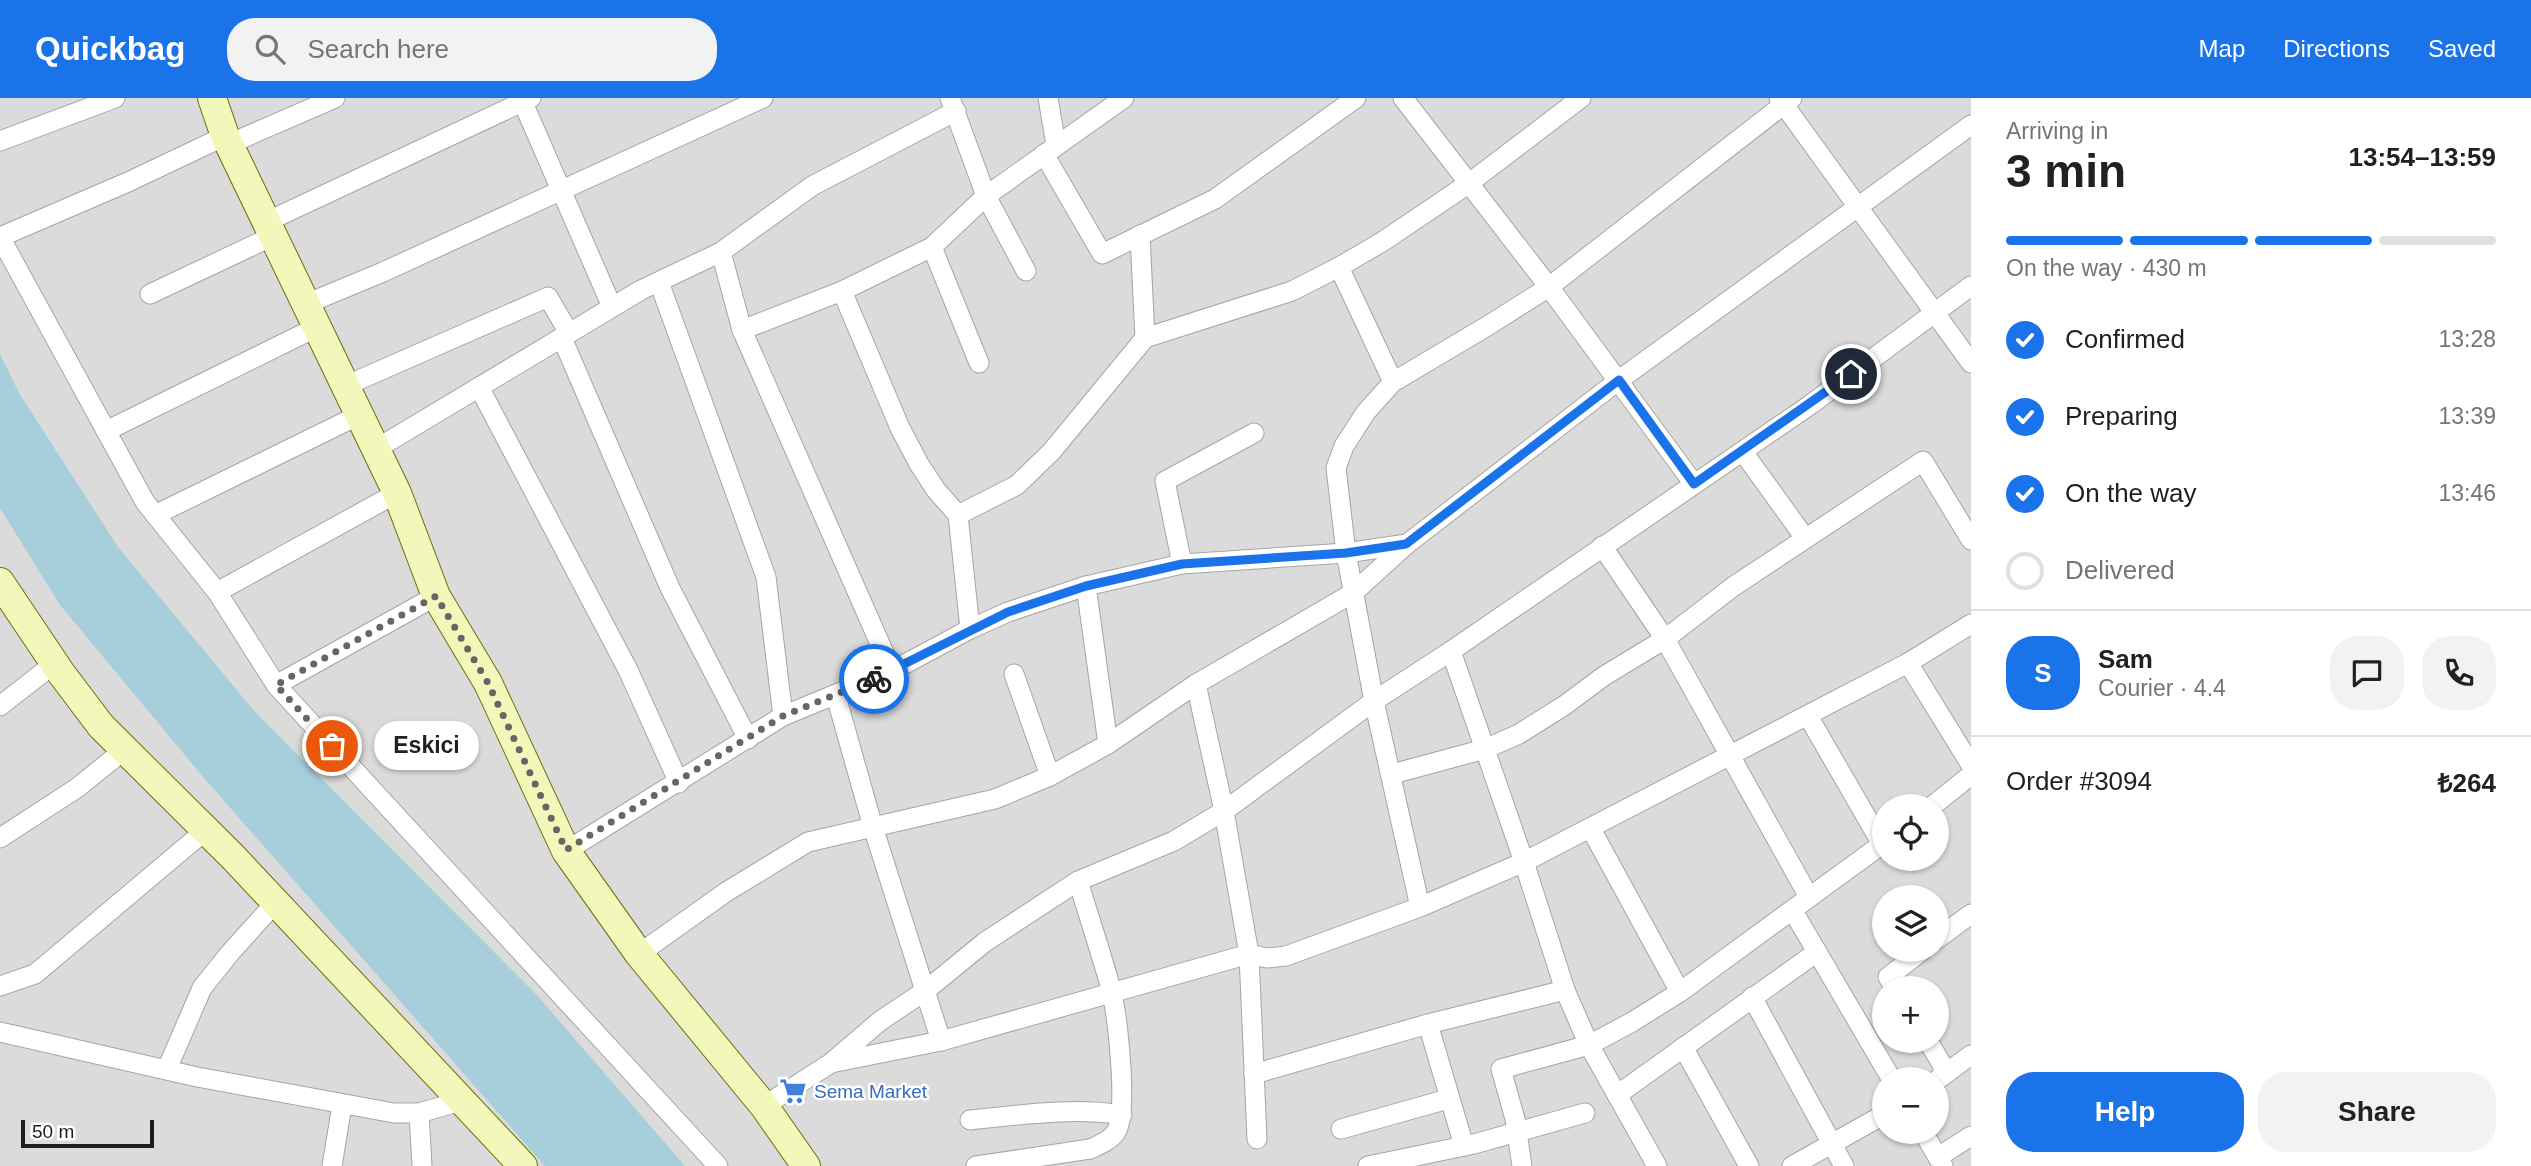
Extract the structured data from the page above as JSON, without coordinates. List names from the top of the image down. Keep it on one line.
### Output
{"places":{"other":["Eskici"],"supermarket":["Sema Market"]},"scale_bar":"50 m","page":{"header":"Quickbag","search":"Search here","nav":["Map","Directions","Saved"],"heading":["3 min","Arriving in","13:54–13:59"],"panel":["Sam","Courier · 4.4","Order #3094","₺264"],"bar":"On the way · 430 m","list":[["Confirmed","13:28"],["Preparing","13:39"],["On the way","13:46"],"Delivered"],"round":"S","bubble":"Eskici","map_buttons":["+","−"],"buttons":["Help","Share"],"scale":"50 m"}}
